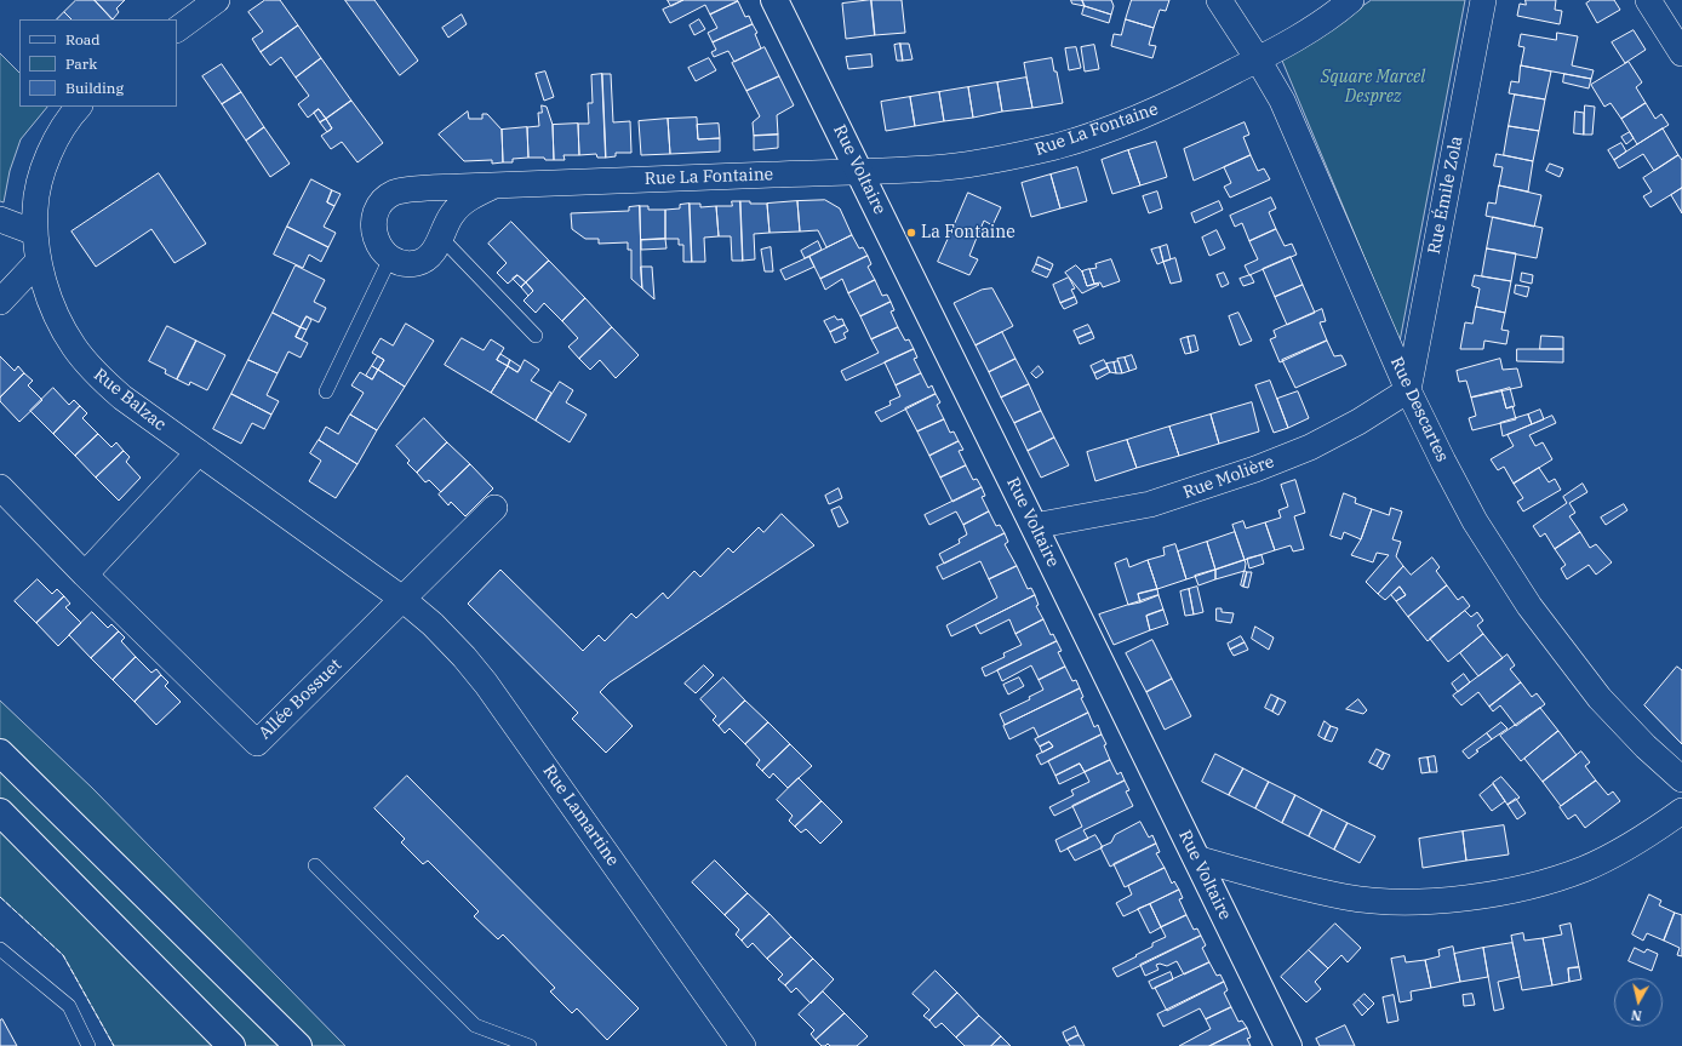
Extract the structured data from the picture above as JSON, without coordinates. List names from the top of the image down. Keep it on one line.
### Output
{"streets":{"street":["Rue La Fontaine","Rue Voltaire","Rue Émile Zola","Rue Balzac","Rue Descartes","Rue Molière","Allée Bossuet","Rue Lamartine"]},"crossings":[["Rue La Fontaine","Rue Voltaire"],["Rue La Fontaine","Rue Descartes"],["Rue Voltaire","Rue Molière"],["Rue Émile Zola","Rue Descartes"],["Rue Émile Zola","Rue Molière"],["Rue Balzac","Allée Bossuet"],["Rue Balzac","Rue Lamartine"],["Rue Descartes","Rue Molière"],["Allée Bossuet","Rue Lamartine"]],"parks":["Square Marcel Desprez"],"places":["La Fontaine"],"legend":["Road","Park","Building"],"north":"bottom"}
